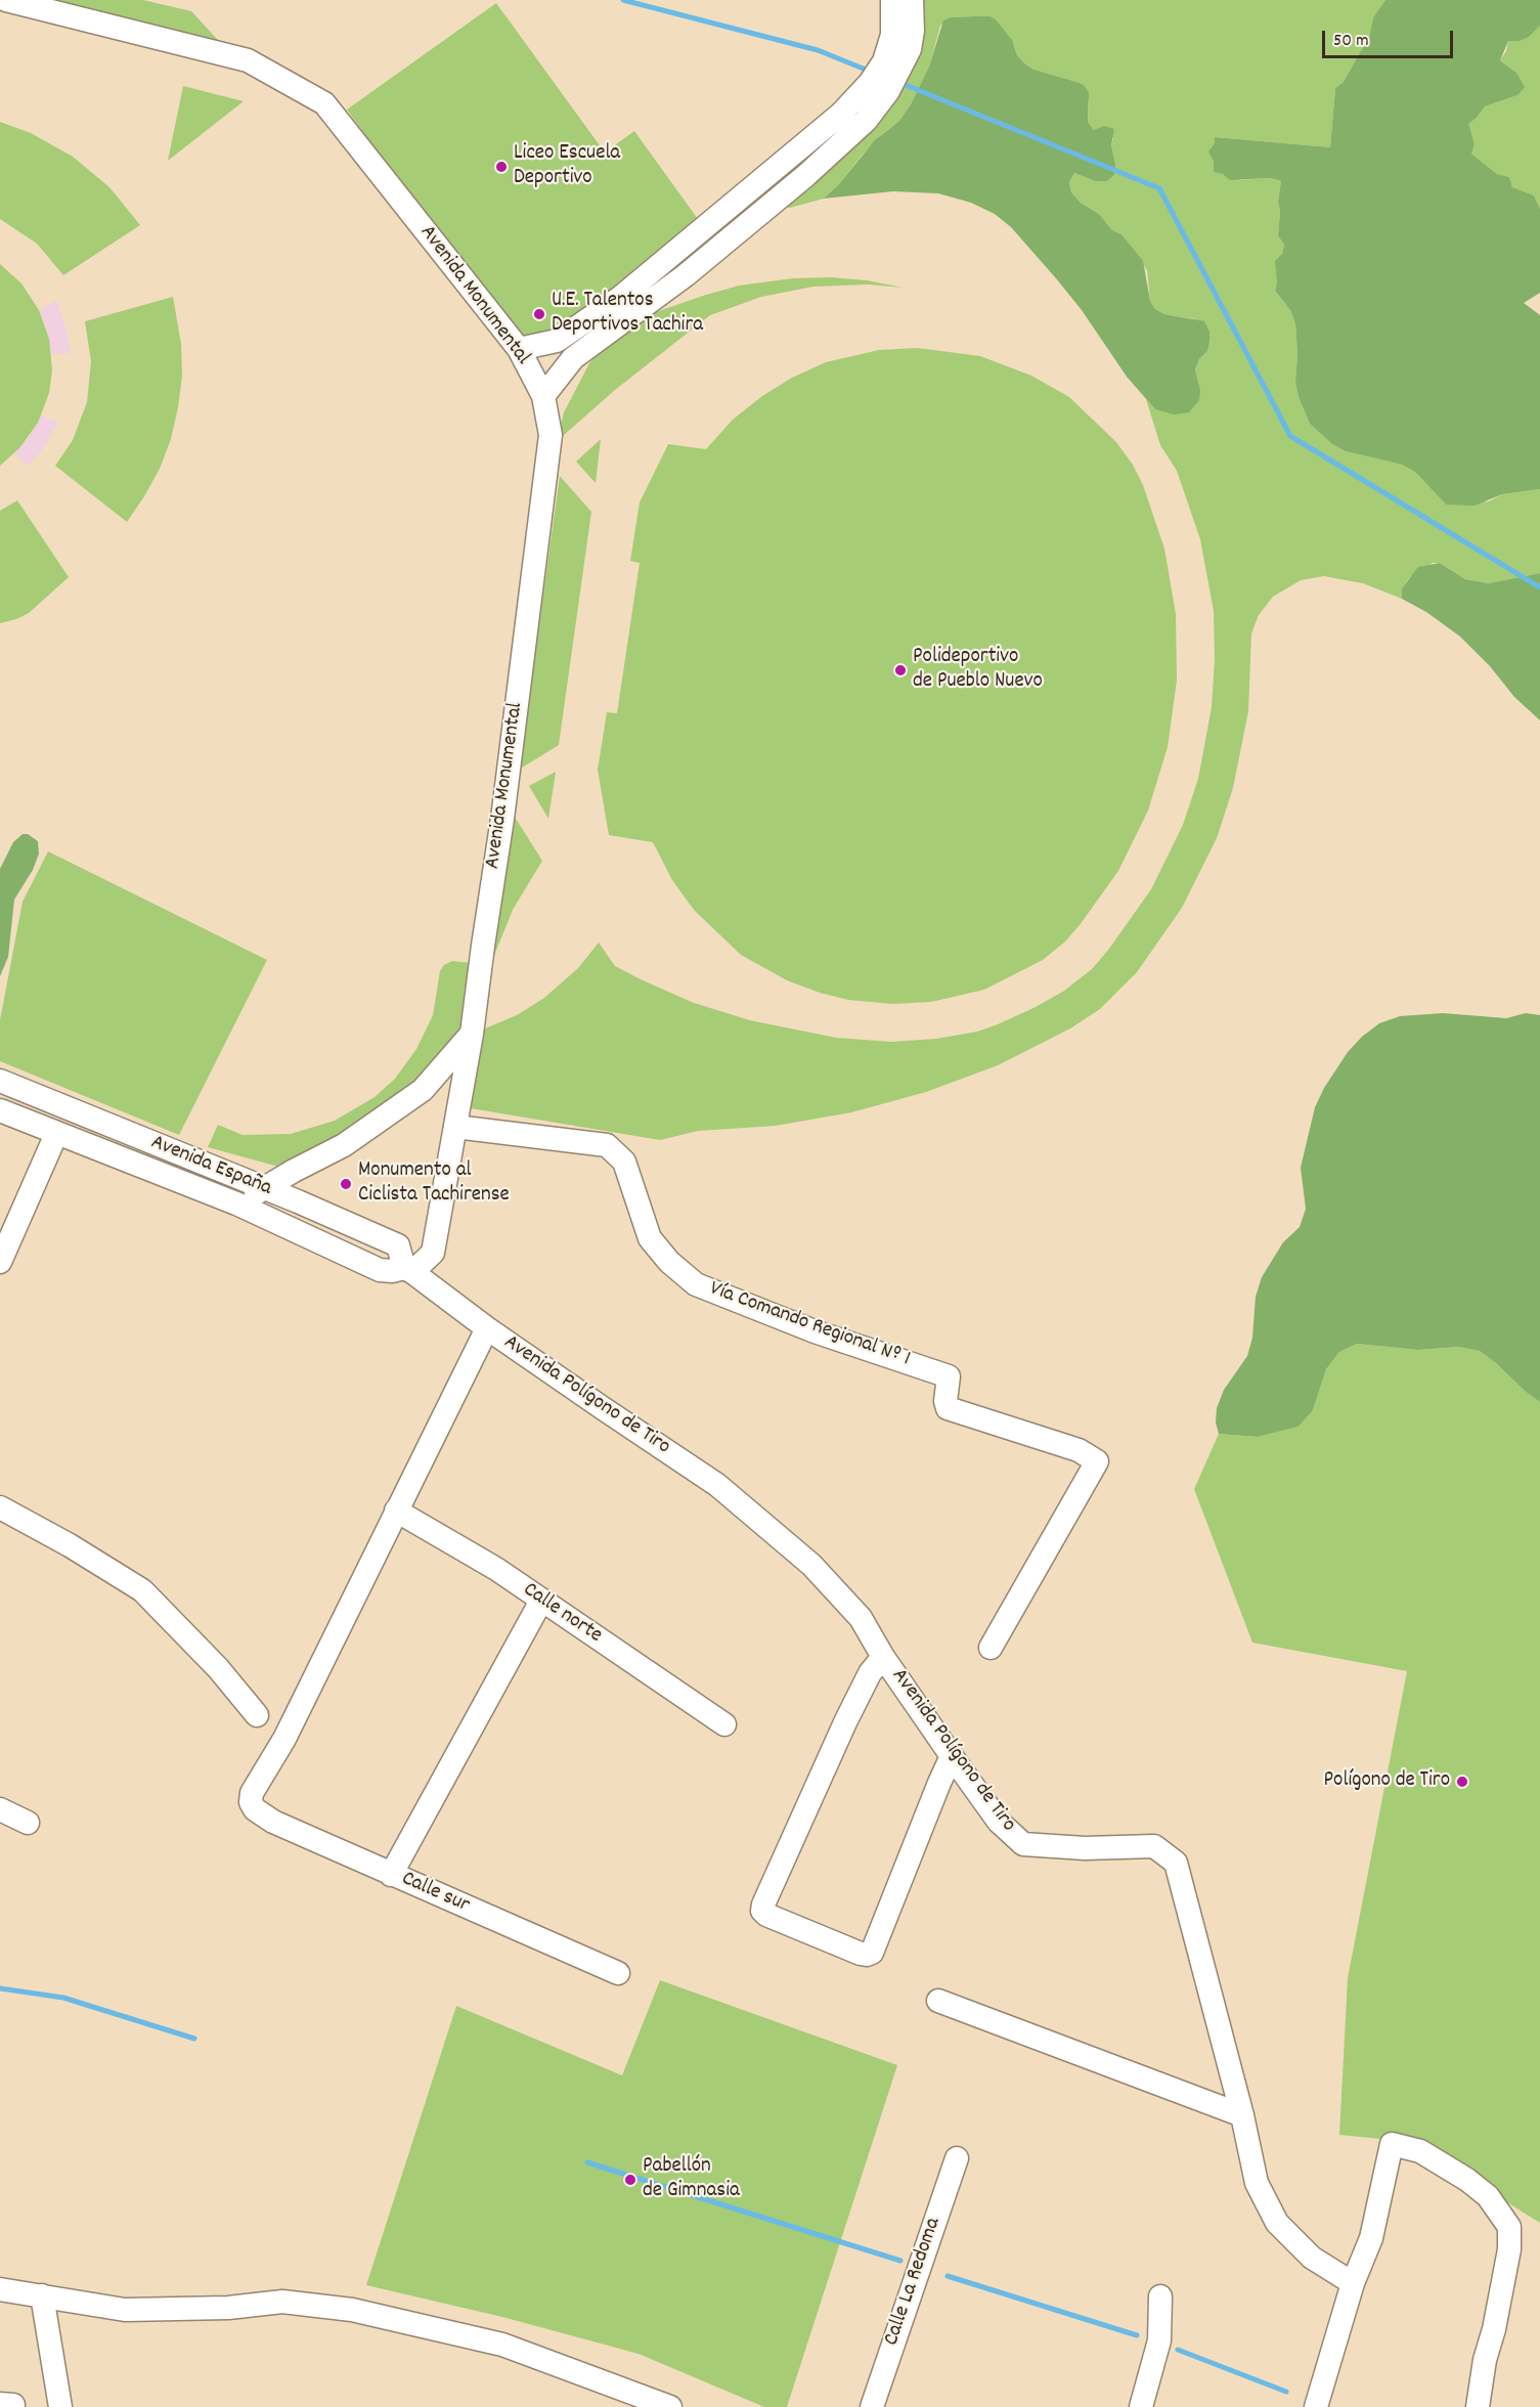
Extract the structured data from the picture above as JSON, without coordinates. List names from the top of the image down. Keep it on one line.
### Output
{"streets":{"street":["Avenida Monumental","Avenida España","Vía Comando Regional Nº 1","Avenida Polígono de Tiro","Calle norte","Calle sur","Calle La Redoma"]},"crossings":[["Avenida Monumental","Avenida España"],["Avenida Monumental","Vía Comando Regional Nº 1"],["Avenida Monumental","Avenida Polígono de Tiro"],["Avenida España","Avenida Polígono de Tiro"],["Calle norte","Calle sur"]],"places":["Liceo Escuela Deportivo","U.E. Talentos Deportivos Tachira","Polideportivo de Pueblo Nuevo","Monumento al Ciclista Tachirense","Polígono de Tiro","Pabellón de Gimnasia"],"scale_bar":"50 m"}
